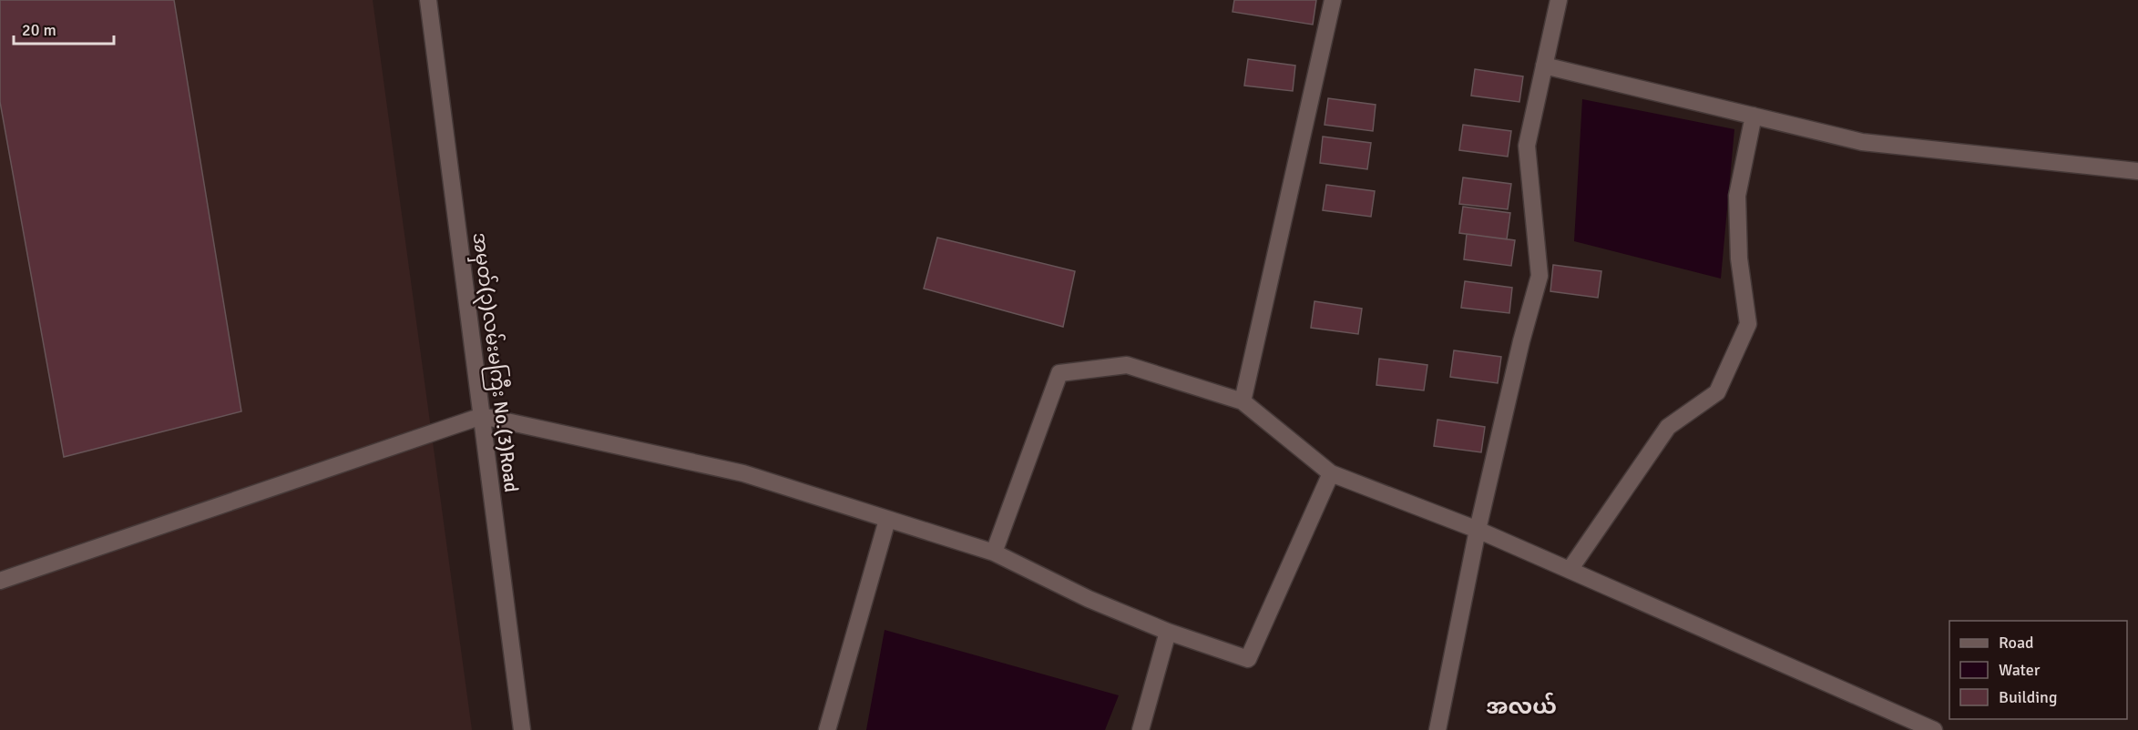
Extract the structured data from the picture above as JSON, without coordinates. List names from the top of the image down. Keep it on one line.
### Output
{"streets":{"street":["အမှတ်(၃)လမ်းမကြီး No.(3)Road"]},"districts":["အလယ်"],"legend":["Road","Water","Building"],"scale_bar":"20 m"}
